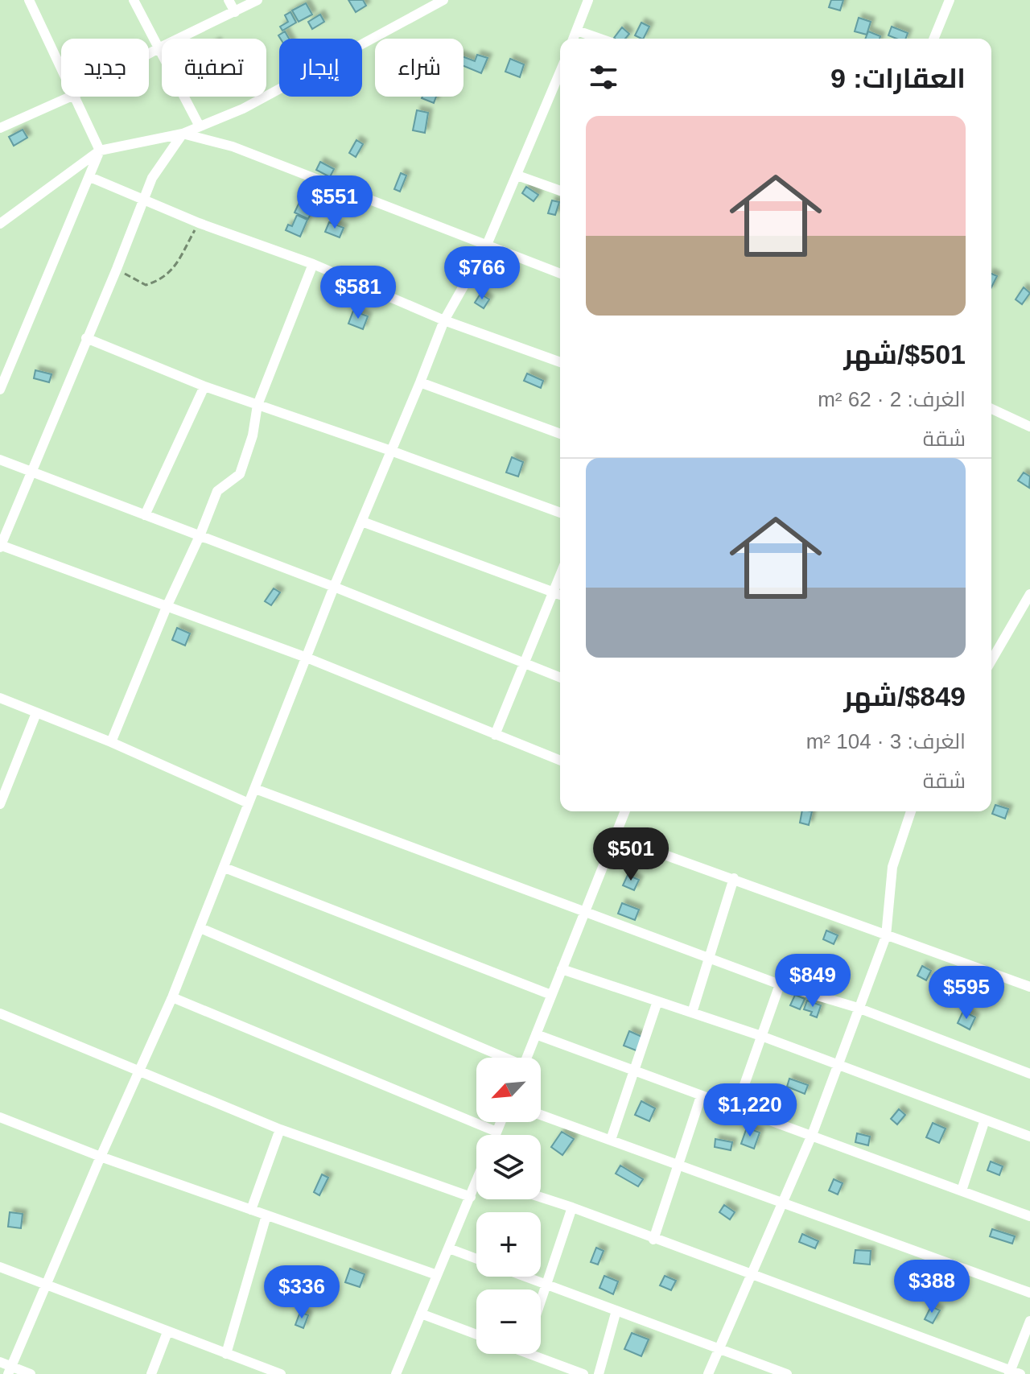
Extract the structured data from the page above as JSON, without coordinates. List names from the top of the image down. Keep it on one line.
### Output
{"north":"bottom left","page":{"chip":["شراء","إيجار","تصفية","جديد"],"heading":"العقارات: 9","list":[{"name":"$501/شهر","note":"الغرف: 2 · 62 m² · شقة"},{"name":"$849/شهر","note":"الغرف: 3 · 104 m² · شقة"}],"price":["$551","$766","$581","$501","$849","$595","$1,220","$388","$336"],"map_buttons":["+","−"]}}
